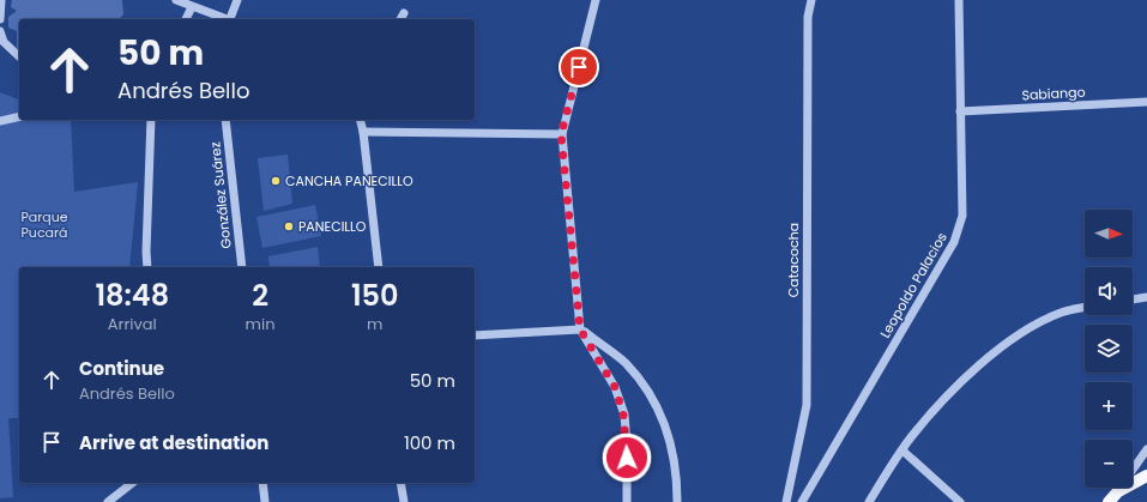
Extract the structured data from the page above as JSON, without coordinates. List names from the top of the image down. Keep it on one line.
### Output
{"streets":{"street":["Sabiango","González Suárez","Catacocha","Leopoldo Palacios"]},"crossings":[["Sabiango","Leopoldo Palacios"]],"parks":["Parque Pucará"],"places":["CANCHA PANECILLO","PANECILLO"],"north":"right","page":{"turn":["50 m","Andrés Bello"],"map_buttons":["+","−"],"eta":["18:48","Arrival","2","min","150","m"],"list":[{"name":"Continue","note":"Andrés Bello","value":"50 m"},{"name":"Arrive at destination","value":"100 m"}]}}
